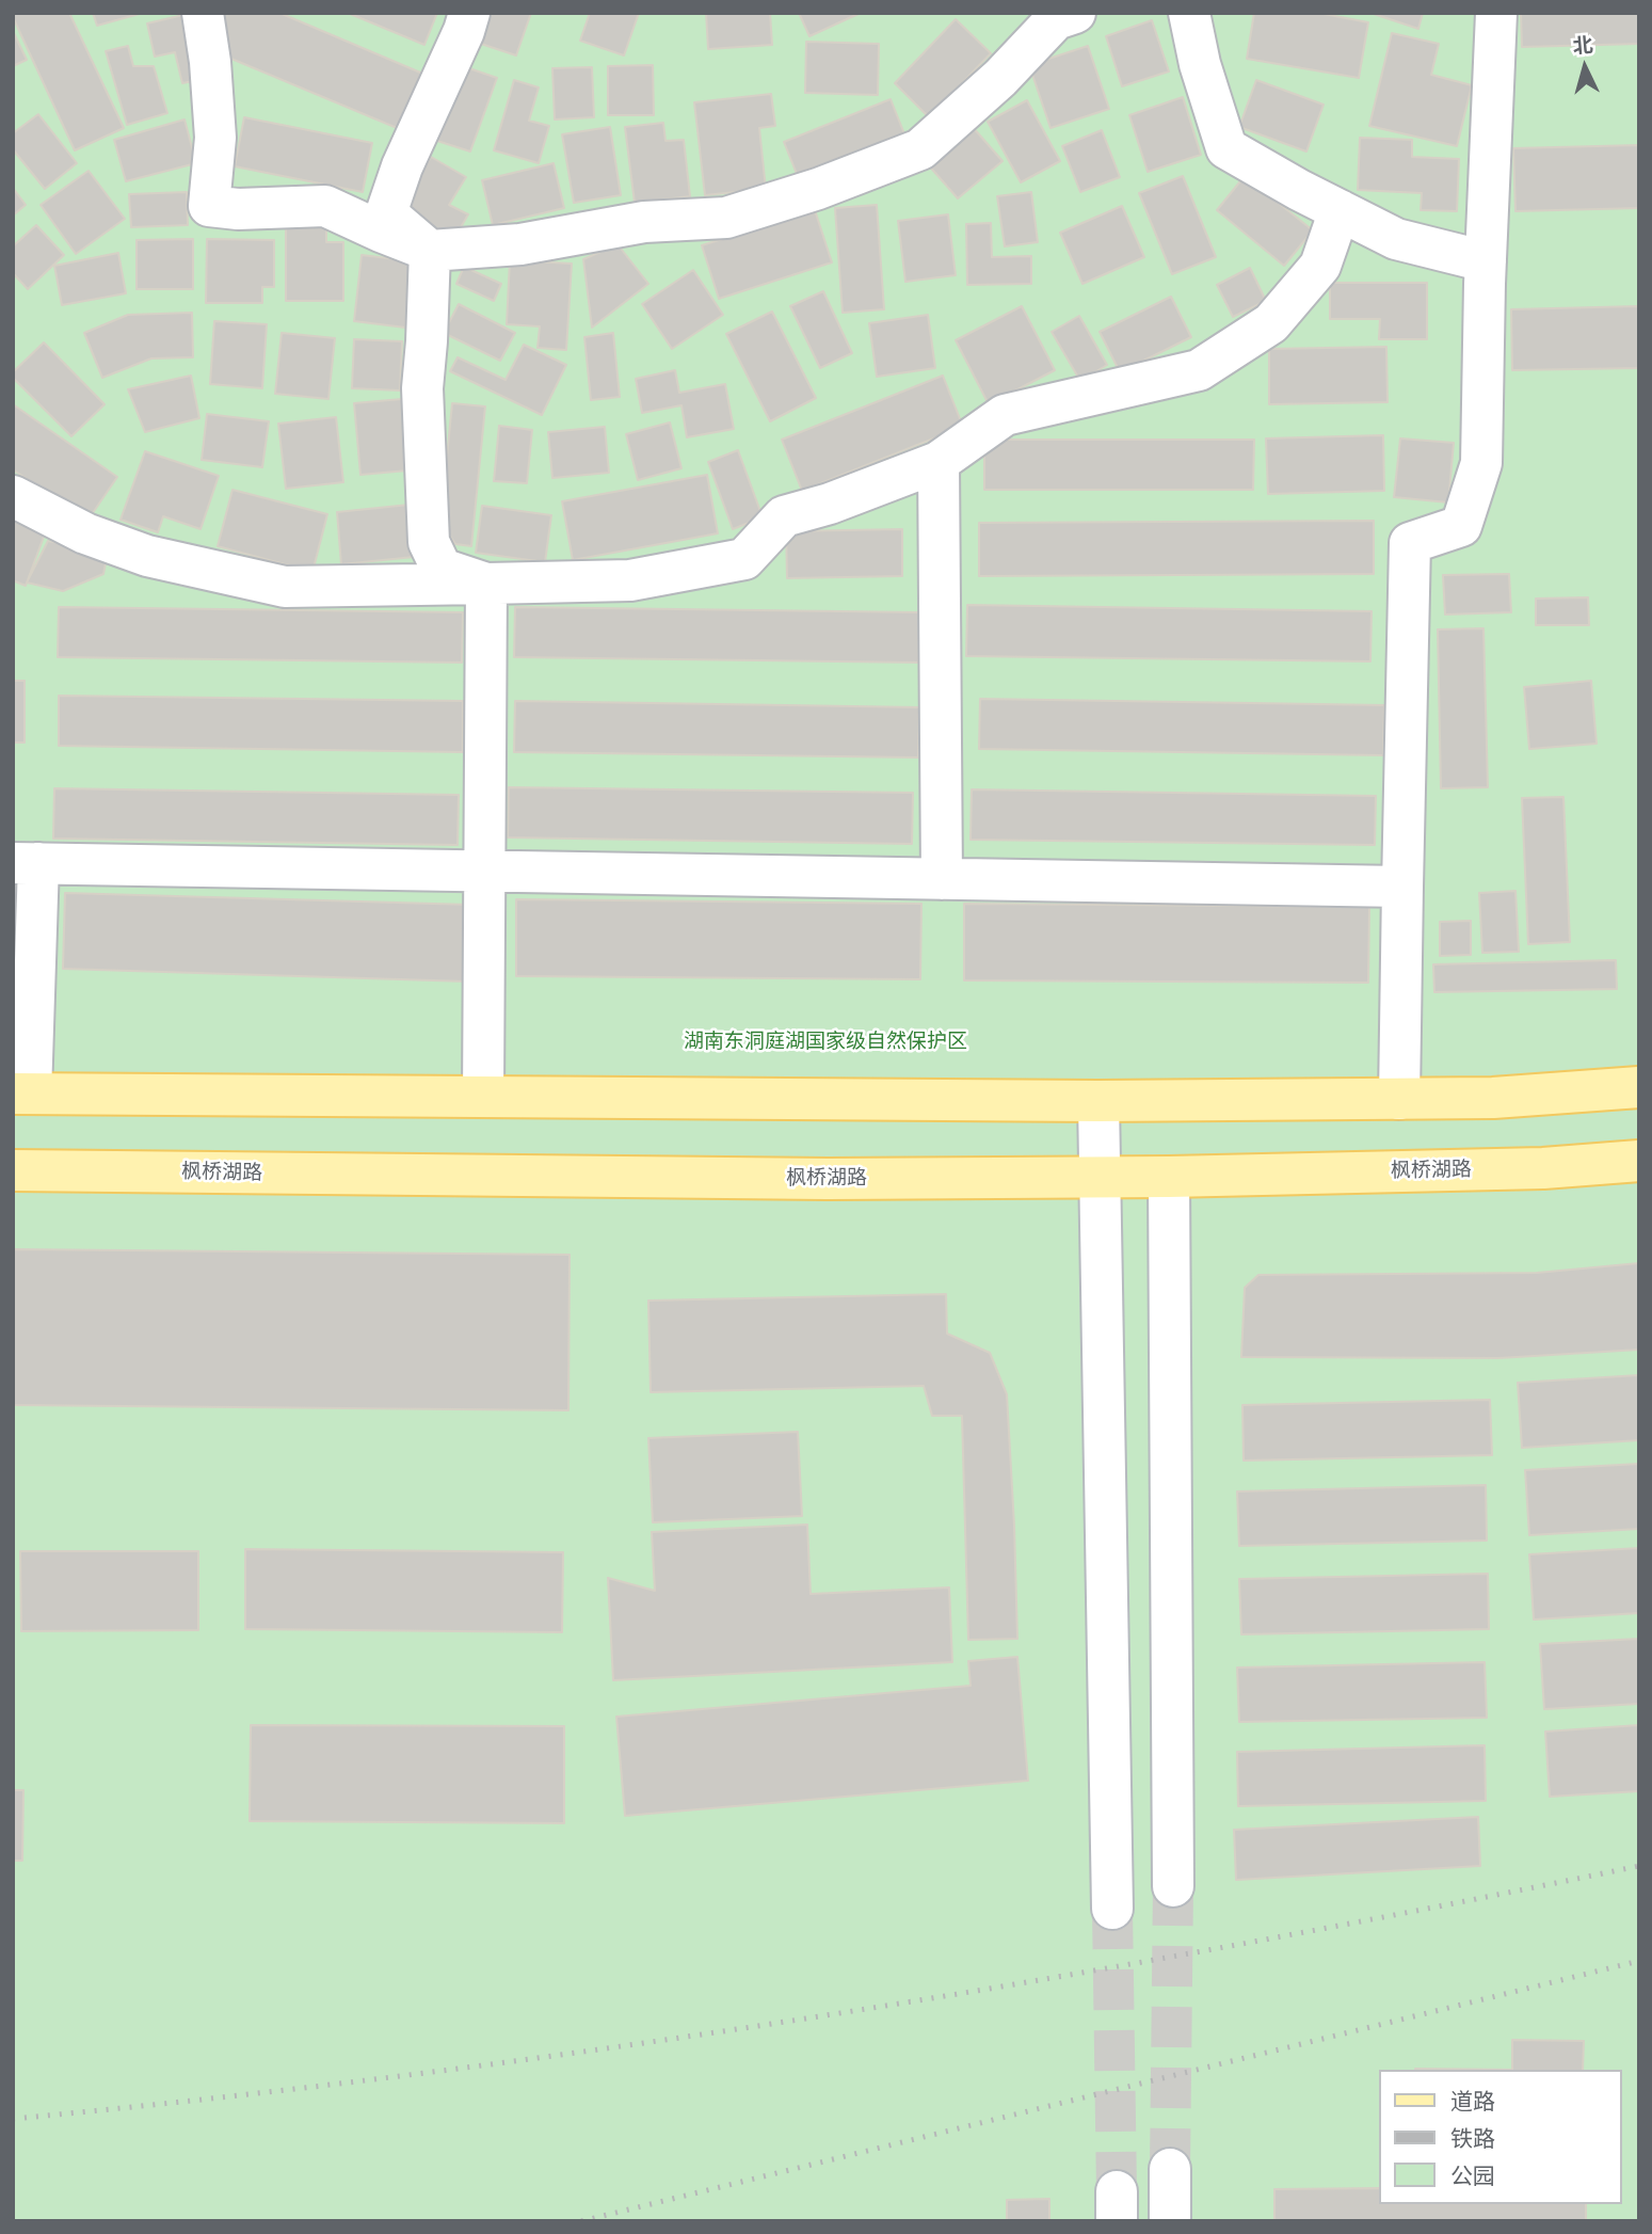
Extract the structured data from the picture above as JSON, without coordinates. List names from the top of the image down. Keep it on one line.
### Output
{"streets":{"main road":["枫桥湖路"]},"parks":["湖南东洞庭湖国家级自然保护区"],"legend":["道路","铁路","公园"],"north":"top"}
